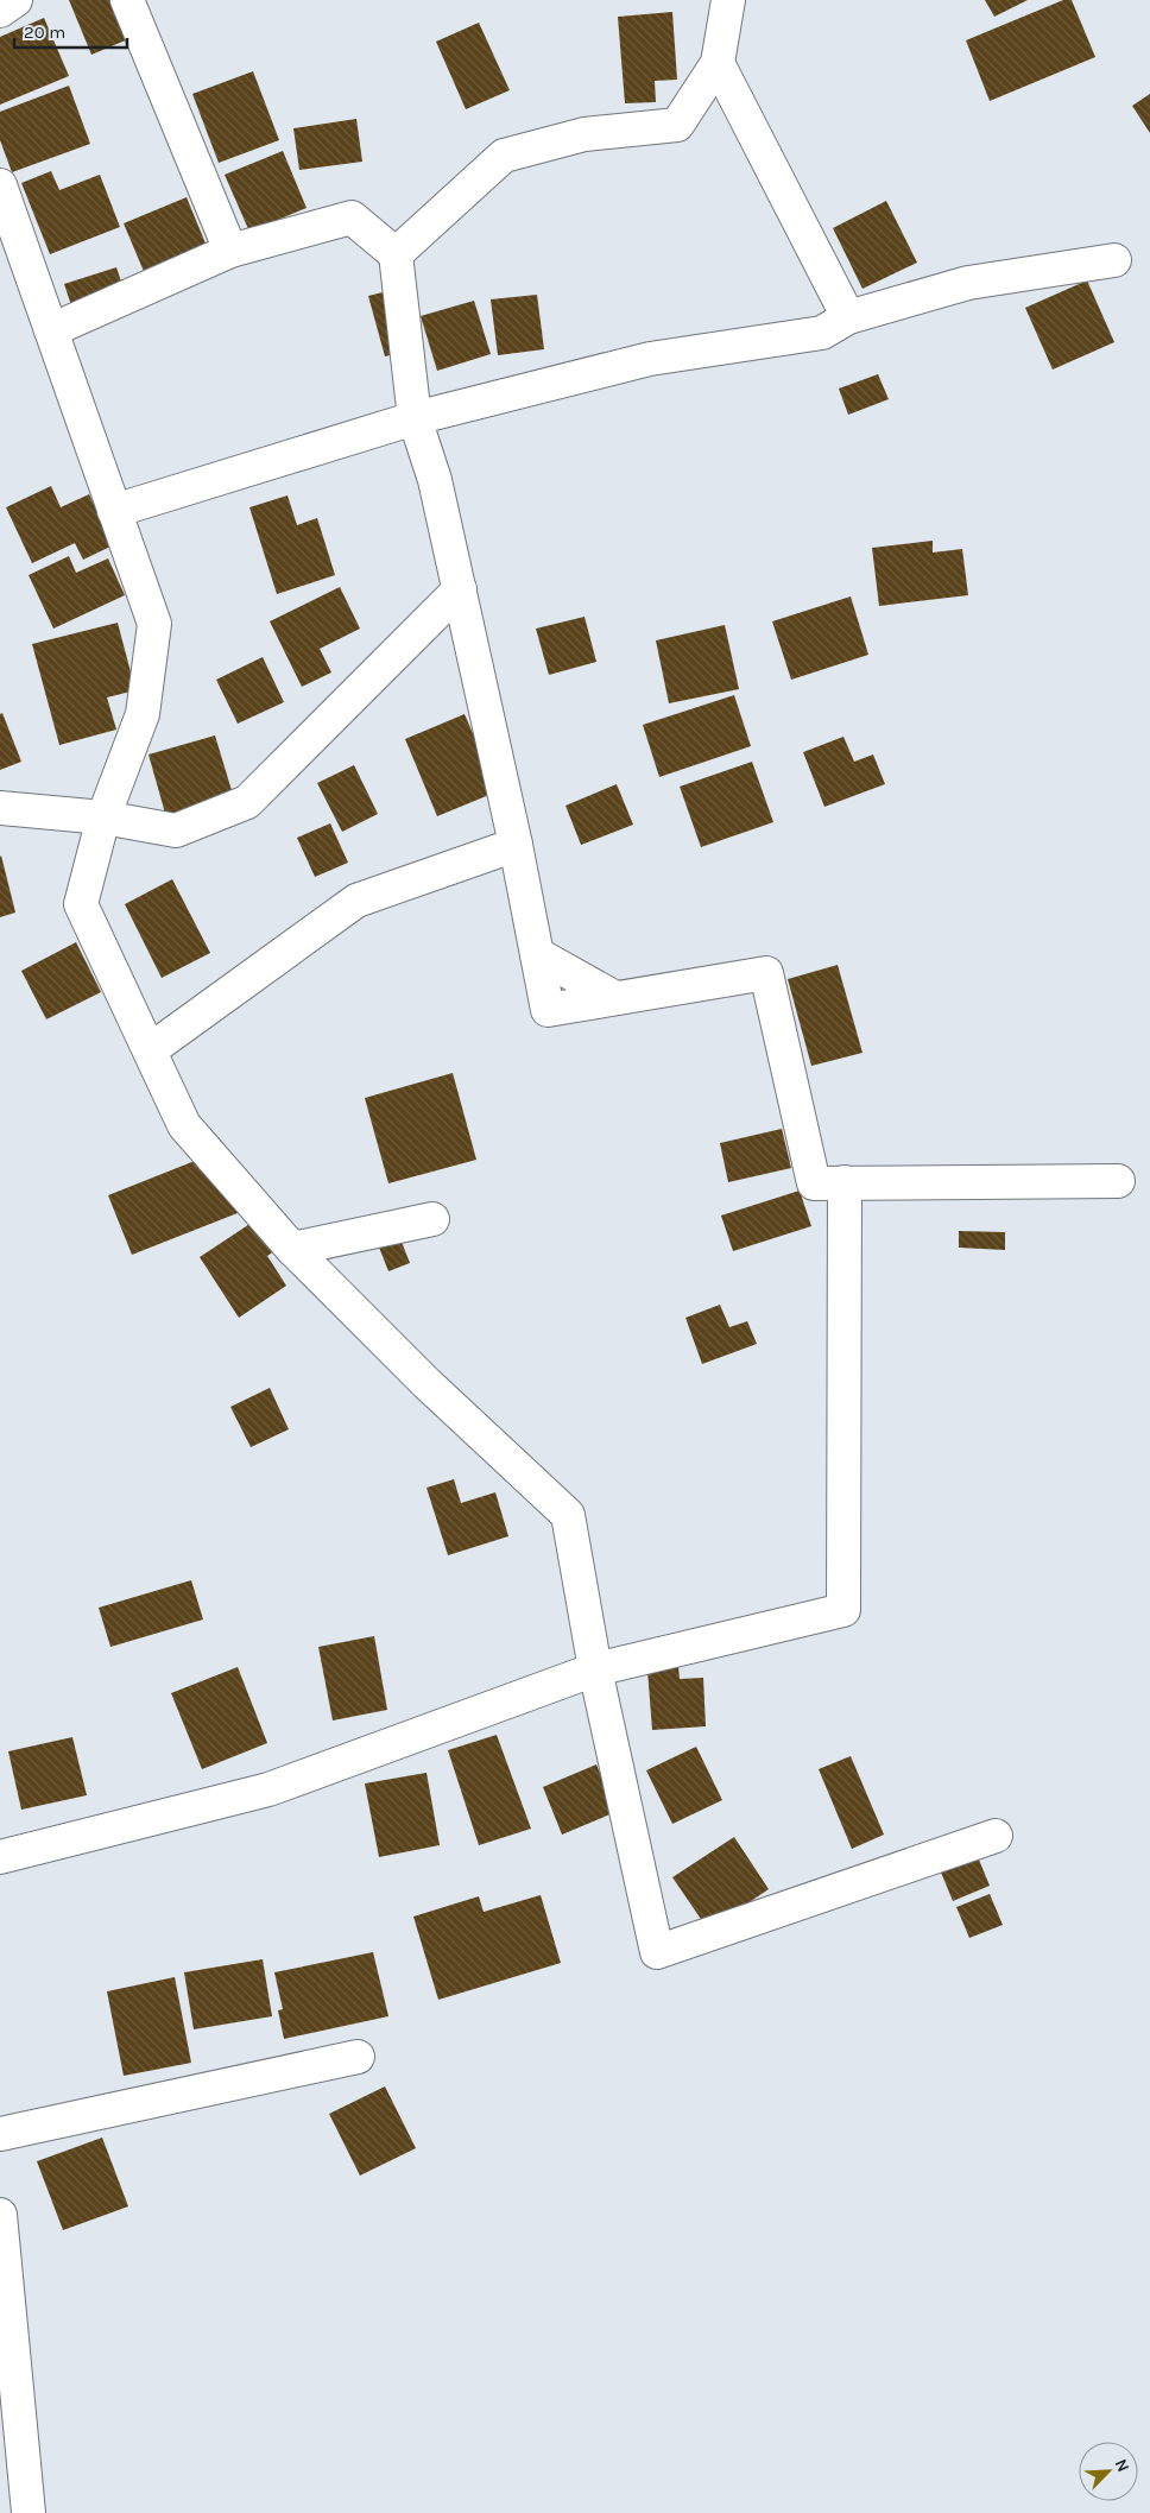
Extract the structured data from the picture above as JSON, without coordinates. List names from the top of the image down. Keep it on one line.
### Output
{"scale_bar":"20 m","north":"top right"}
